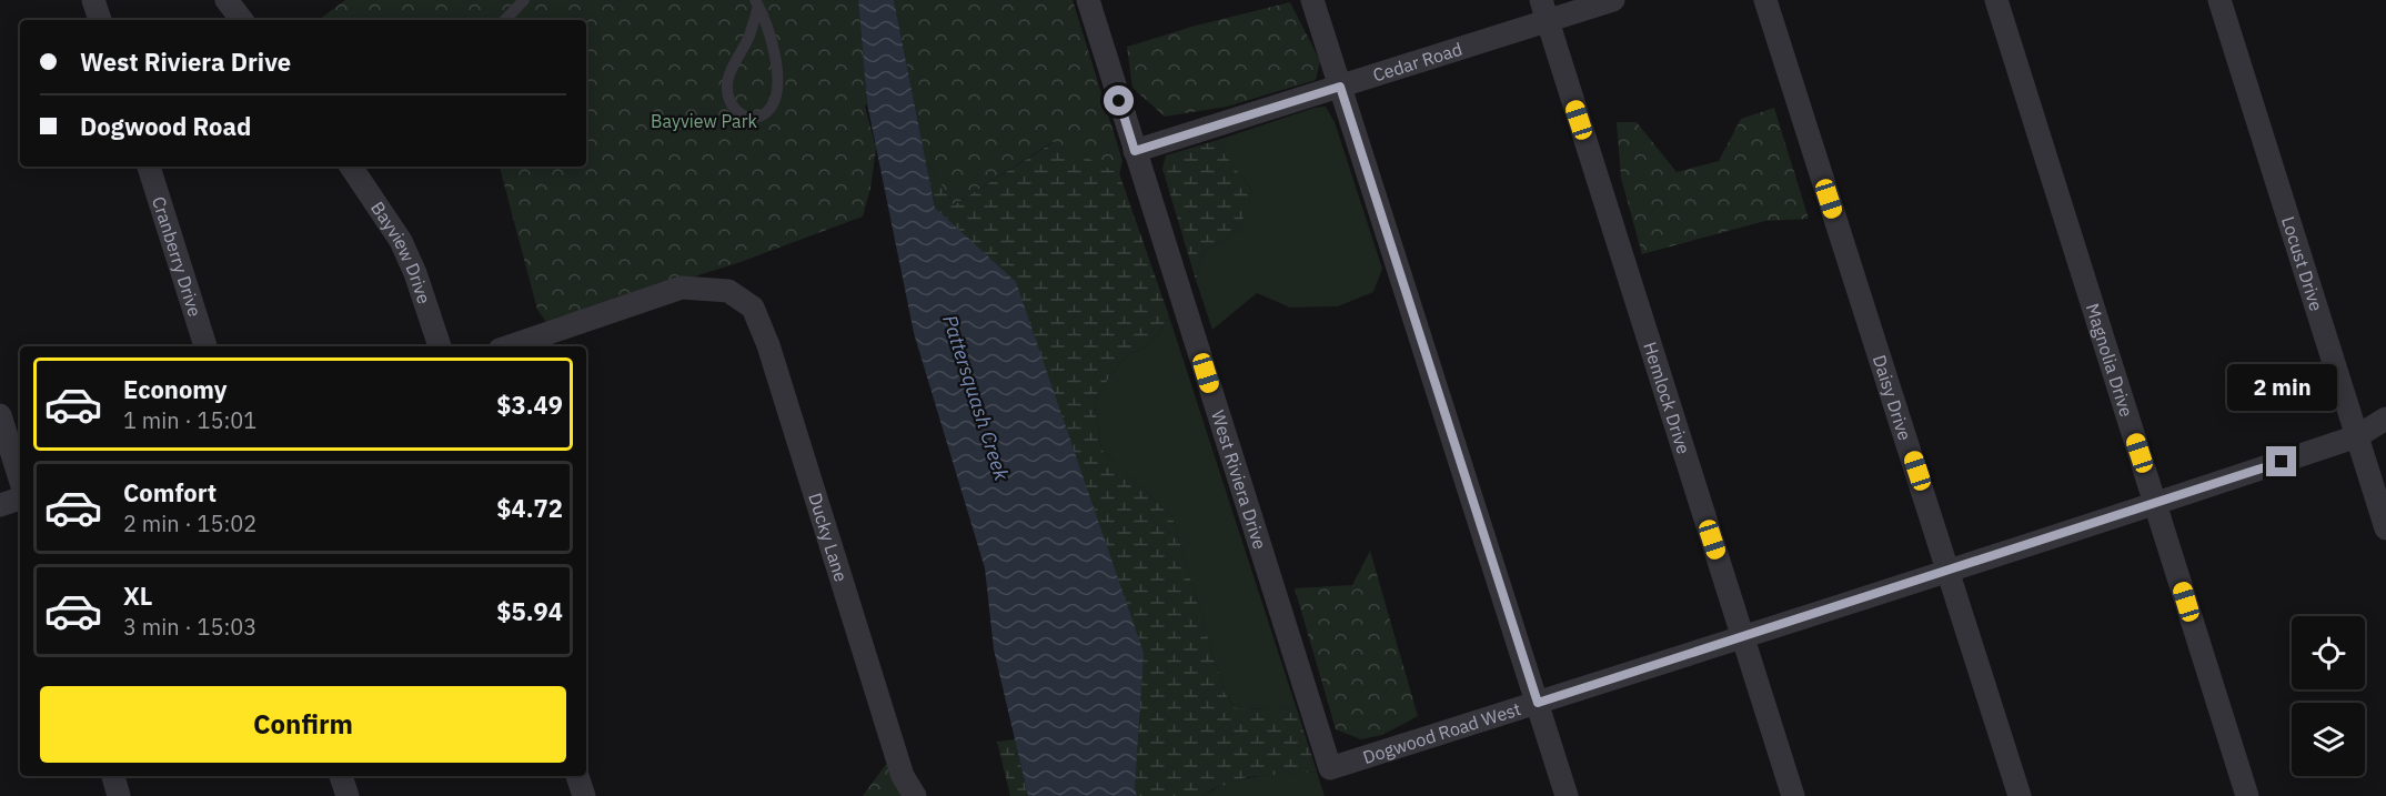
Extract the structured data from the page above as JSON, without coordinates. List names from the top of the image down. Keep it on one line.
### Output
{"streets":{"street":["Cedar Road","Bayview Drive","Cranberry Drive","Locust Drive","Magnolia Drive","Hemlock Drive","Daisy Drive","West Riviera Drive","Ducky Lane","Dogwood Road West"]},"crossings":[["Cedar Road","Hemlock Drive"],["Cedar Road","West Riviera Drive"],["Locust Drive","Dogwood Road West"],["Magnolia Drive","Dogwood Road West"],["Hemlock Drive","Dogwood Road West"],["Daisy Drive","Dogwood Road West"],["West Riviera Drive","Dogwood Road West"]],"water":["Pattersquash Creek"],"parks":["Bayview Park"],"page":{"banner":["West Riviera Drive","Dogwood Road"],"list":[{"name":"Economy","note":"1 min · 15:01","value":"$3.49"},{"name":"Comfort","note":"2 min · 15:02","value":"$4.72"},{"name":"XL","note":"3 min · 15:03","value":"$5.94"}],"bubble":"2 min","buttons":"Confirm"}}
